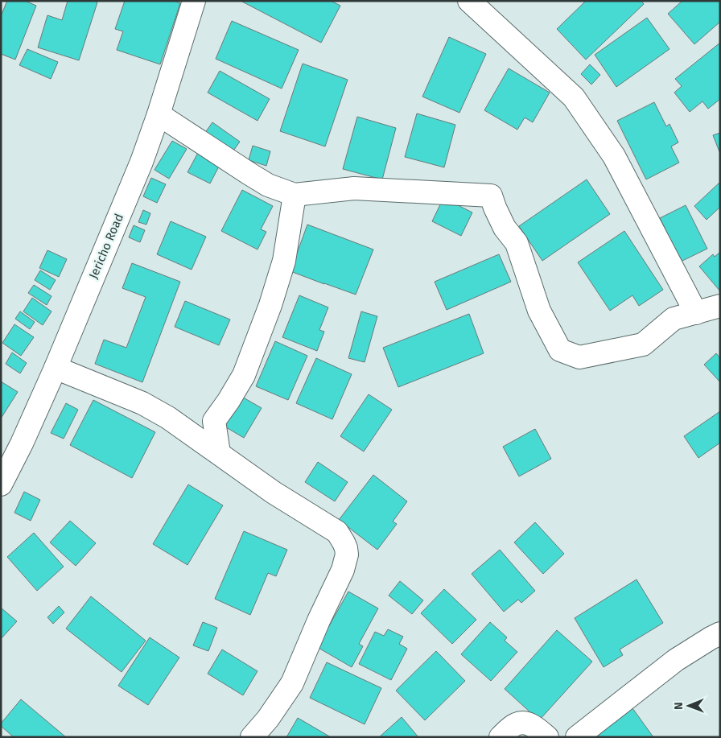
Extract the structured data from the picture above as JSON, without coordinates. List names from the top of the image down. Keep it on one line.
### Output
{"streets":{"street":["Jericho Road"]},"north":"left"}
